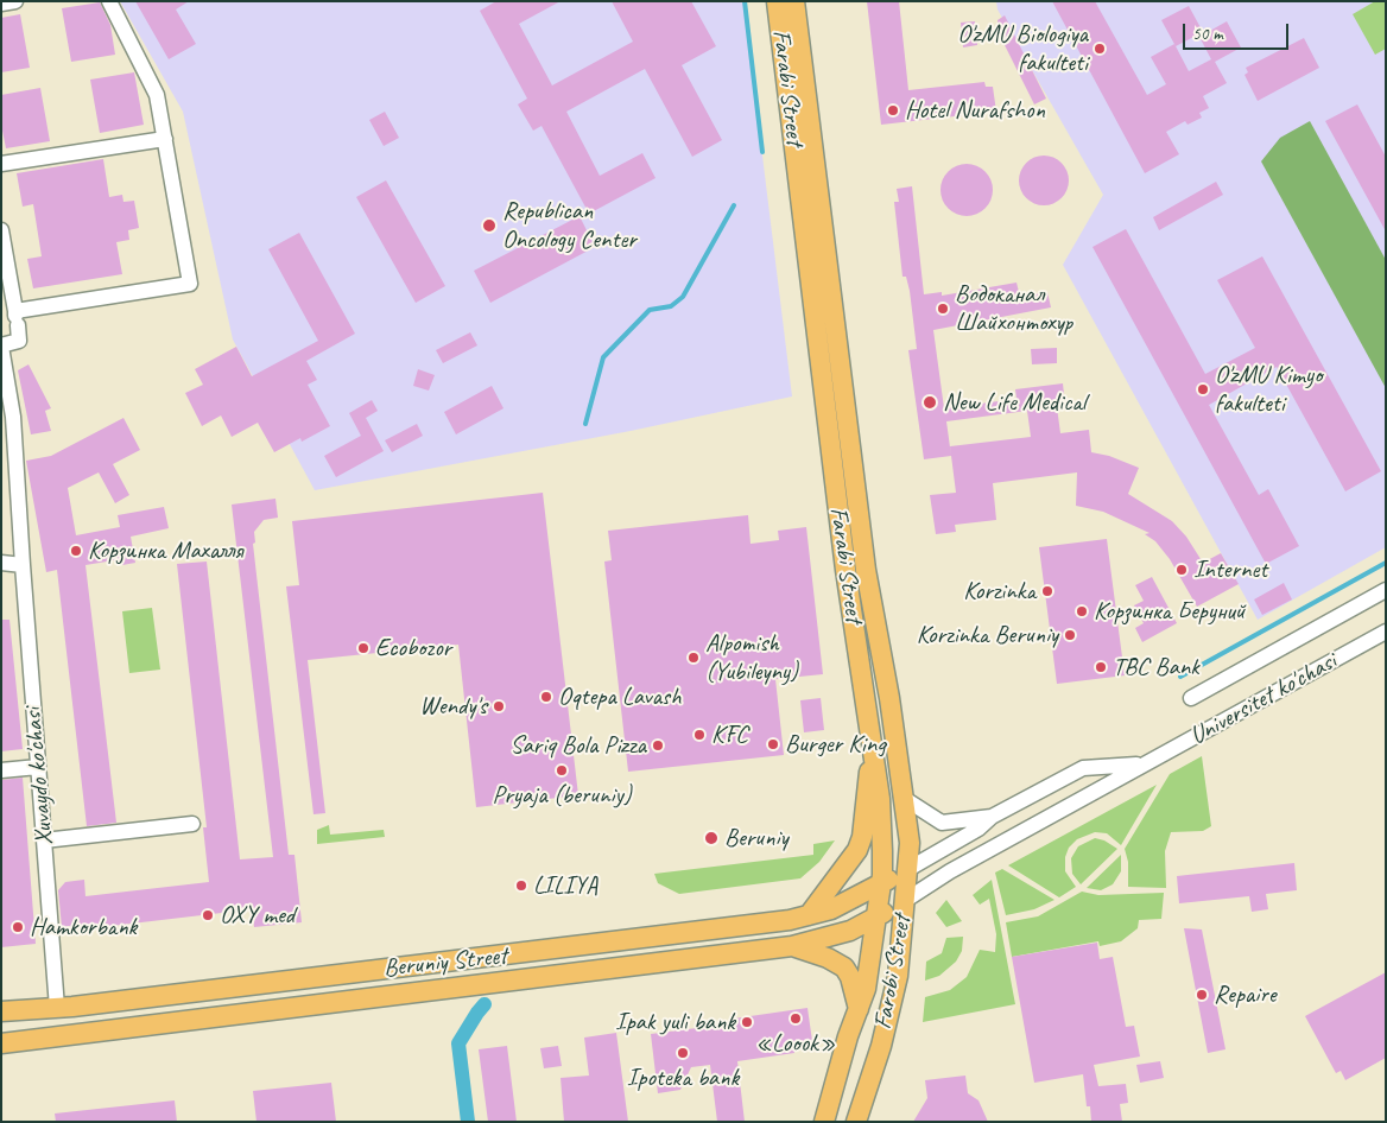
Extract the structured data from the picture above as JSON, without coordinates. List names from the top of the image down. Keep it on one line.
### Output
{"streets":{"main road":["Farabi Street","Beruniy Street","Farobi Street"],"street":["Universitet ko'chasi","Xuvaydo ko'chasi"]},"crossings":[["Farabi Street","Universitet ko'chasi"],["Farabi Street","Beruniy Street"],["Farabi Street","Farobi Street"],["Universitet ko'chasi","Beruniy Street"],["Universitet ko'chasi","Farobi Street"],["Xuvaydo ko'chasi","Beruniy Street"],["Beruniy Street","Farobi Street"]],"places":["O'zMU Biologiya fakulteti","Hotel Nurafshon","Republican Oncology Center","Водоканал Шайхонтохур","O'zMU Kimyo fakulteti","New Life Medical","Корзинка Махалля","Internet","Korzinka","Корзинка Беруний","Korzinka Beruniy","Ecobozor","Alpomish (Yubileyny)","TBC Bank","Oqtepa Lavash","Wendy's","KFC","Burger King","Sariq Bola Pizza","Pryaja (beruniy)","Beruniy","LILIYA","OXY med","Hamkorbank","Repaire","«Loook»","Ipak yuli bank","Ipoteka bank"],"scale_bar":"50 m"}
